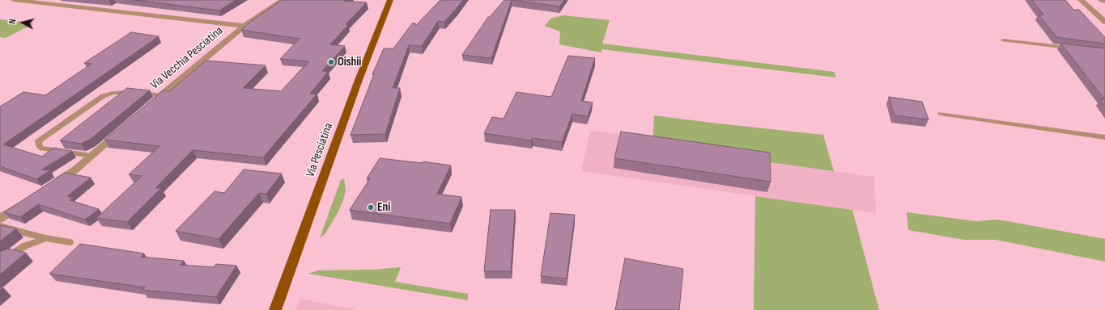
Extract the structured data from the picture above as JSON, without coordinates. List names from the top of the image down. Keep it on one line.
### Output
{"streets":{"main road":["Via Pesciatina"],"street":["Via Vecchia Pesciatina"]},"places":["Oishii","Eni"],"north":"left"}
